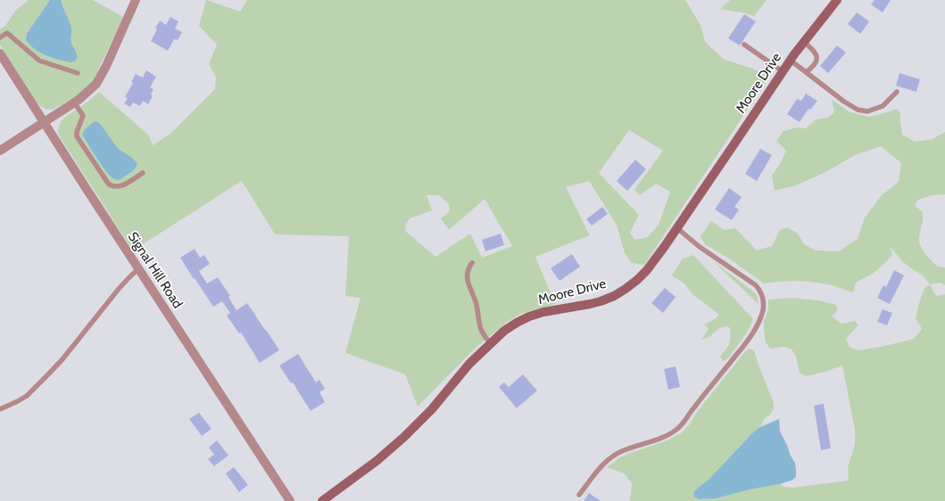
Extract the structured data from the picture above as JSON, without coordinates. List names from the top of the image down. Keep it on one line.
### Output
{"streets":{"main road":["Moore Drive"],"street":["Signal Hill Road"]}}
